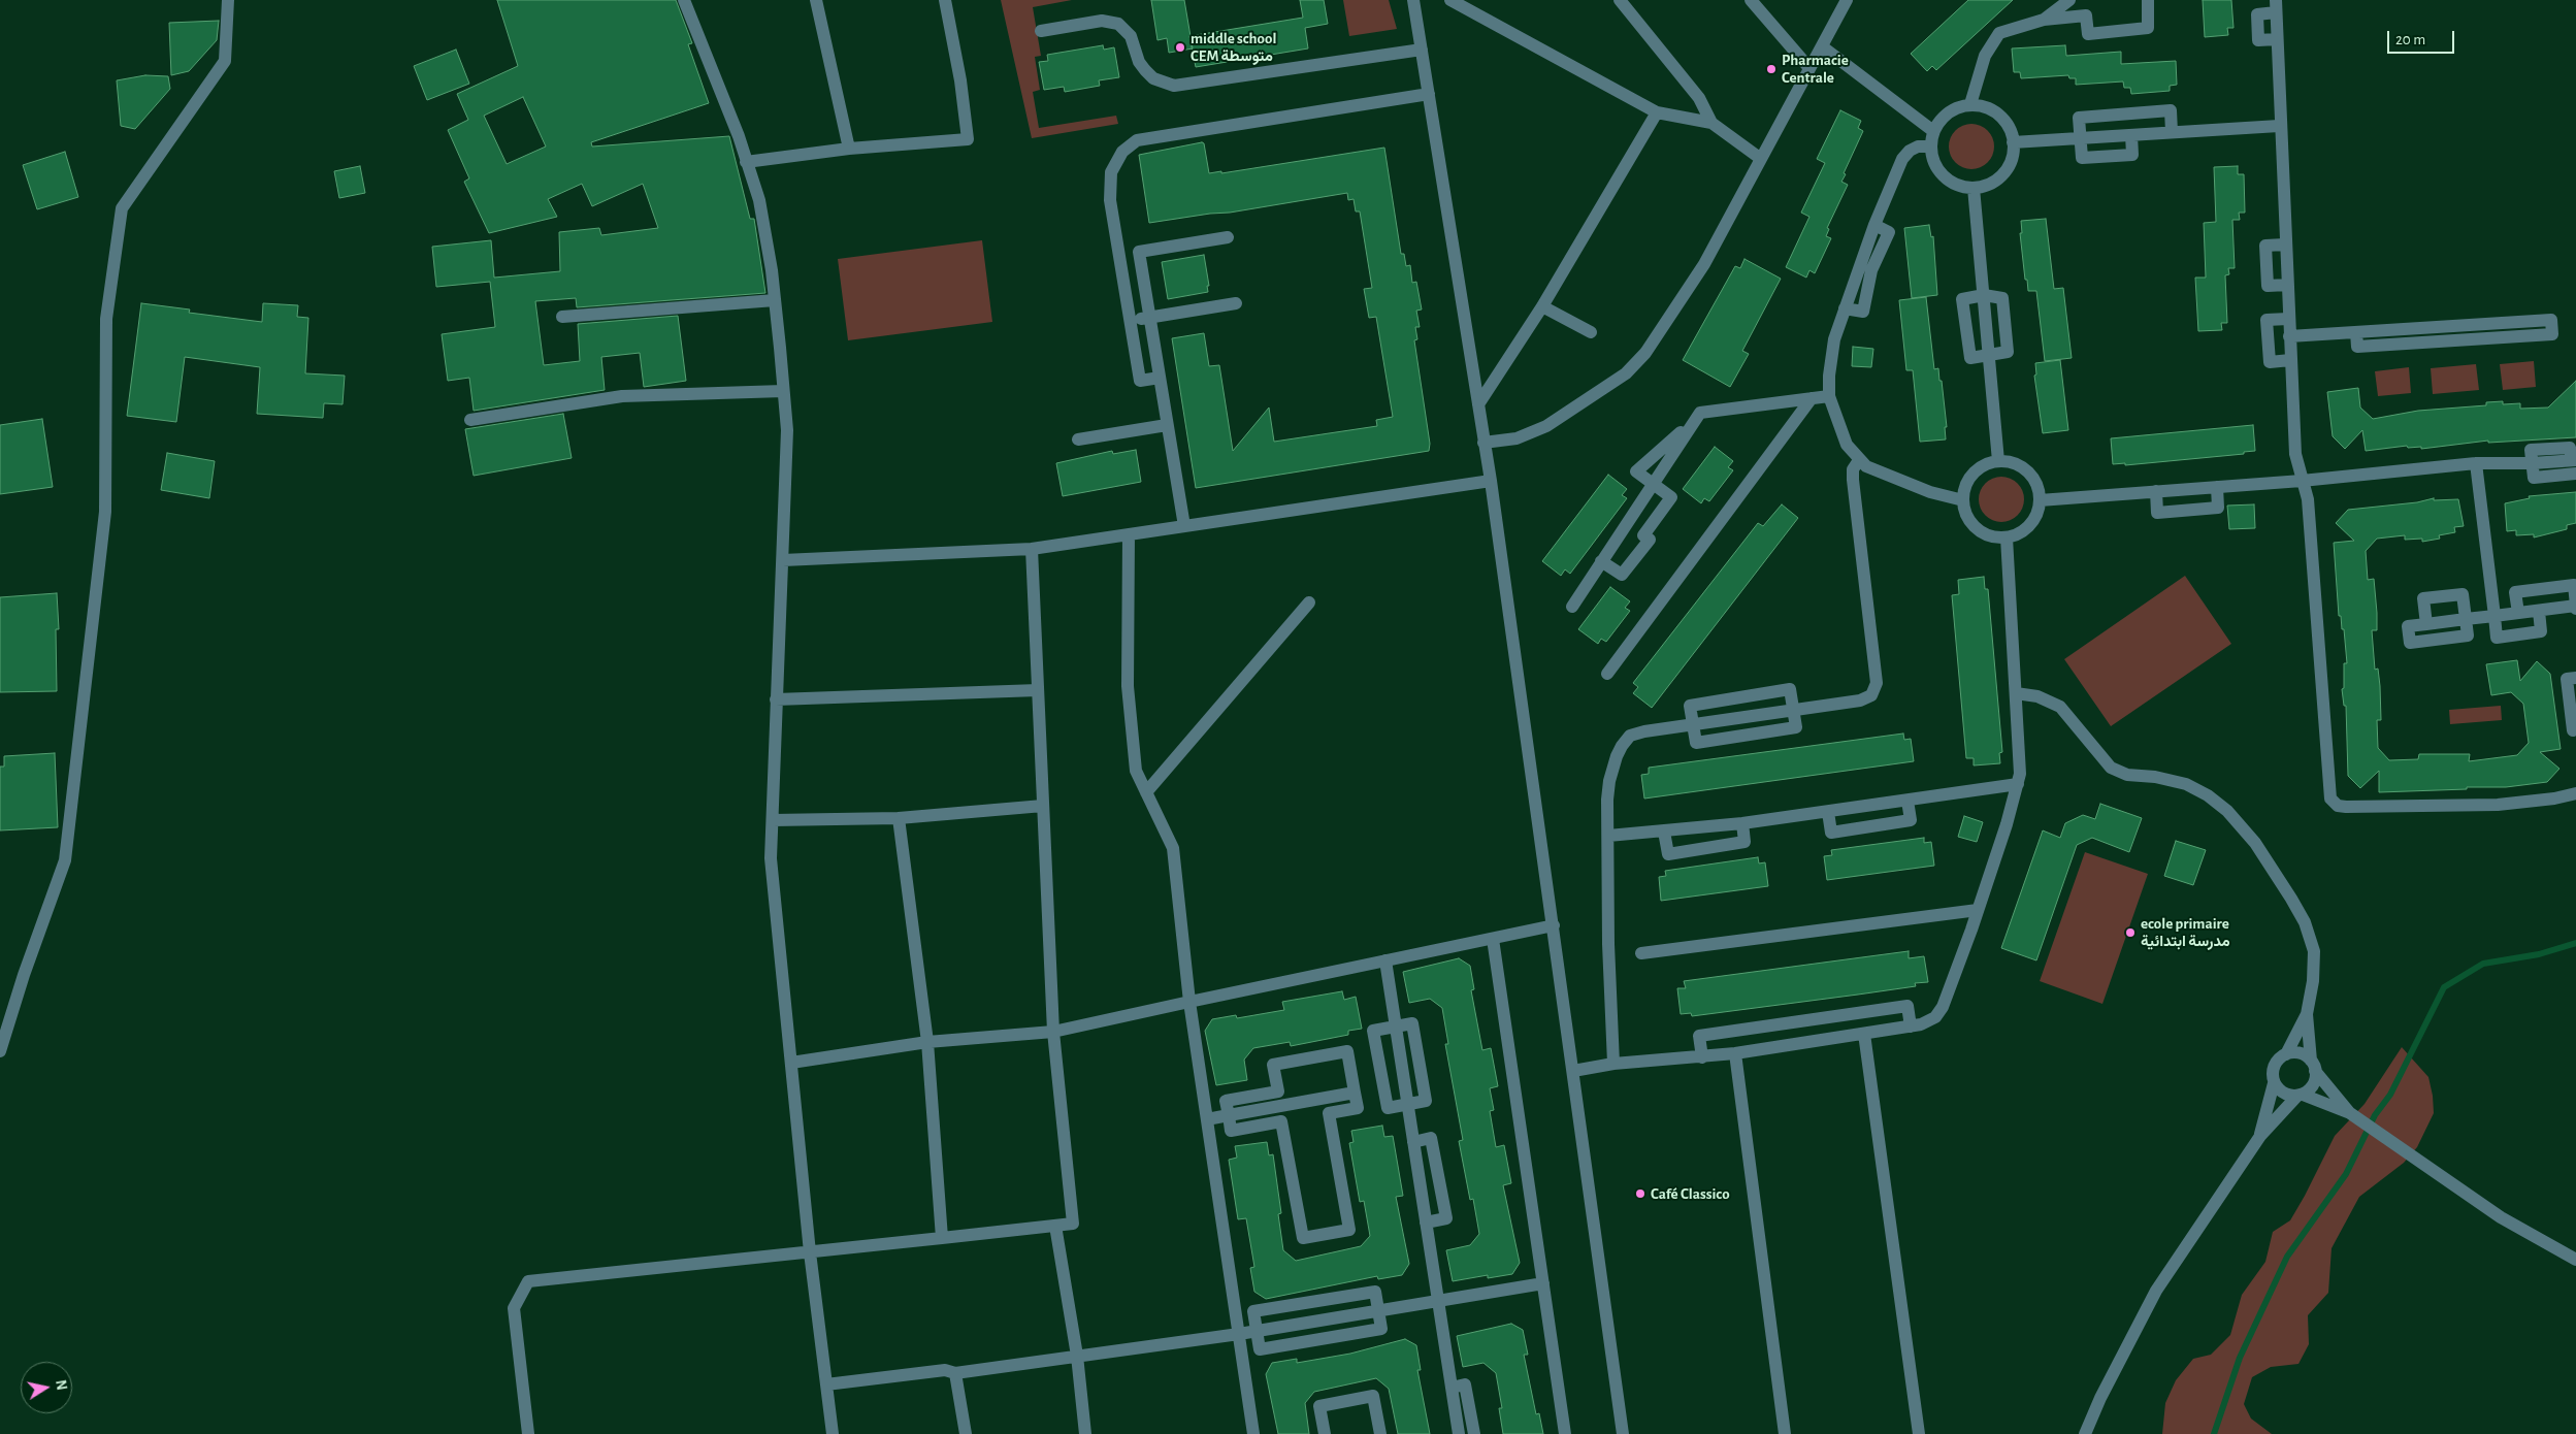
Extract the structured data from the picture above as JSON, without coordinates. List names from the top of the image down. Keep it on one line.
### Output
{"places":["middle school CEM متوسطة","Pharmacie Centrale","ecole primaire مدرسة ابتدائية","Café Classico"],"scale_bar":"20 m","north":"right"}
